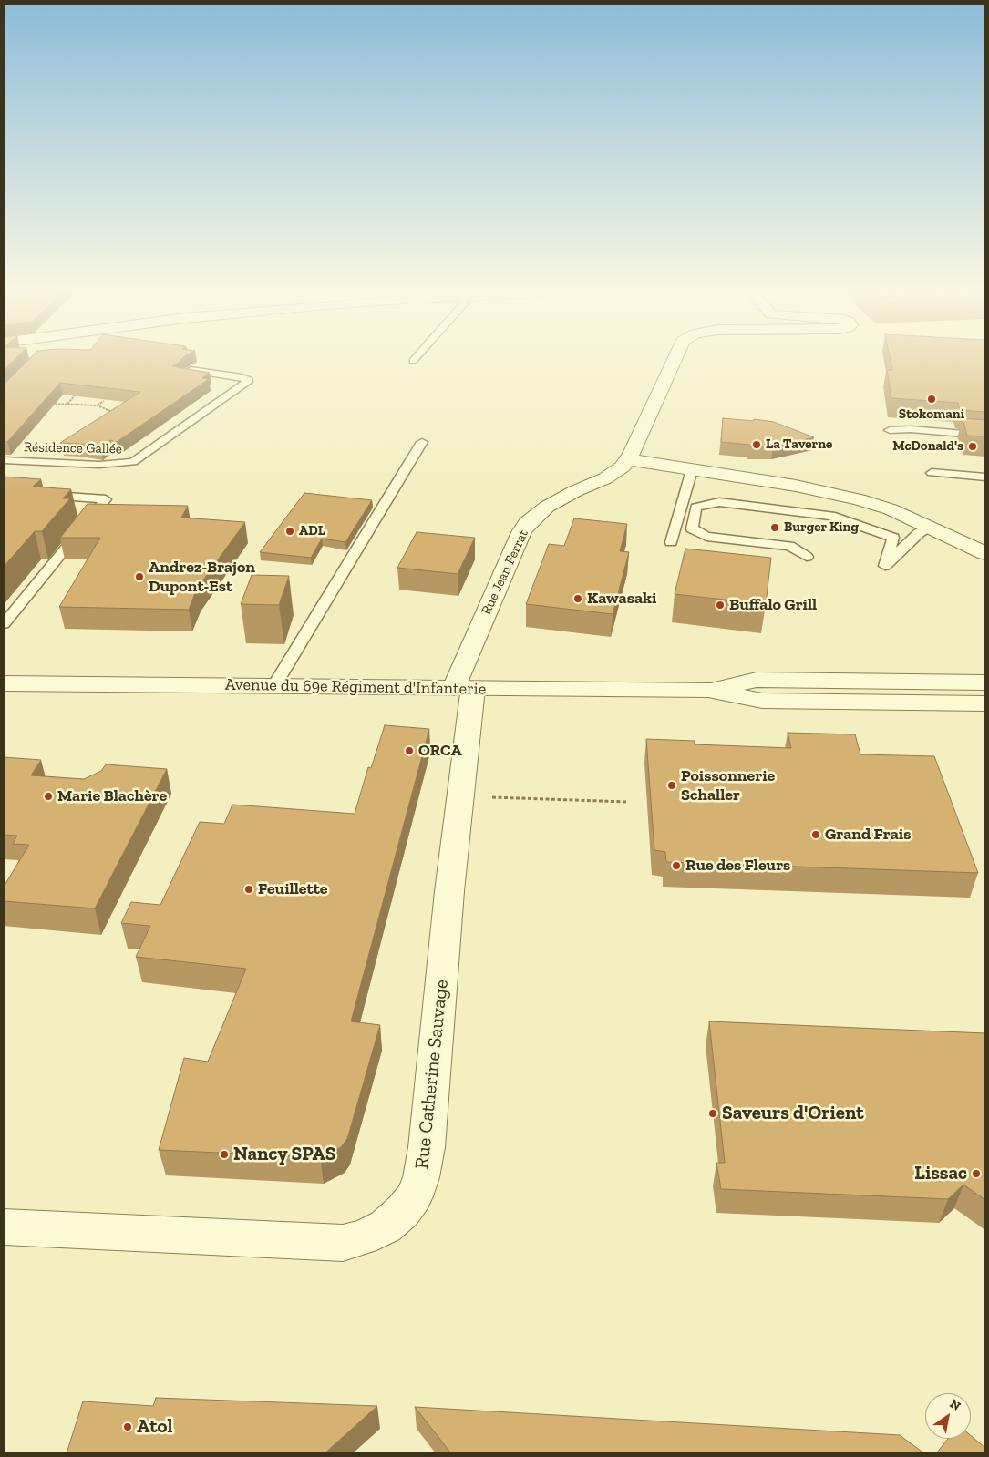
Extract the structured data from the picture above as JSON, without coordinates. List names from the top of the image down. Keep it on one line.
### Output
{"streets":{"street":["Rue Jean Ferrat","Avenue du 69e Régiment d'Infanterie","Rue Catherine Sauvage"],"lane":["Résidence Gallée"]},"crossings":[["Rue Jean Ferrat","Avenue du 69e Régiment d'Infanterie"],["Rue Jean Ferrat","Rue Catherine Sauvage"],["Avenue du 69e Régiment d'Infanterie","Rue Catherine Sauvage"]],"places":["Stokomani","La Taverne","McDonald's","Burger King","ADL","Andrez-Brajon Dupont-Est","Kawasaki","Buffalo Grill","ORCA","Poissonnerie Schaller","Marie Blachère","Grand Frais","Rue des Fleurs","Feuillette","Saveurs d'Orient","Nancy SPAS","Lissac","Atol"],"north":"top right"}
